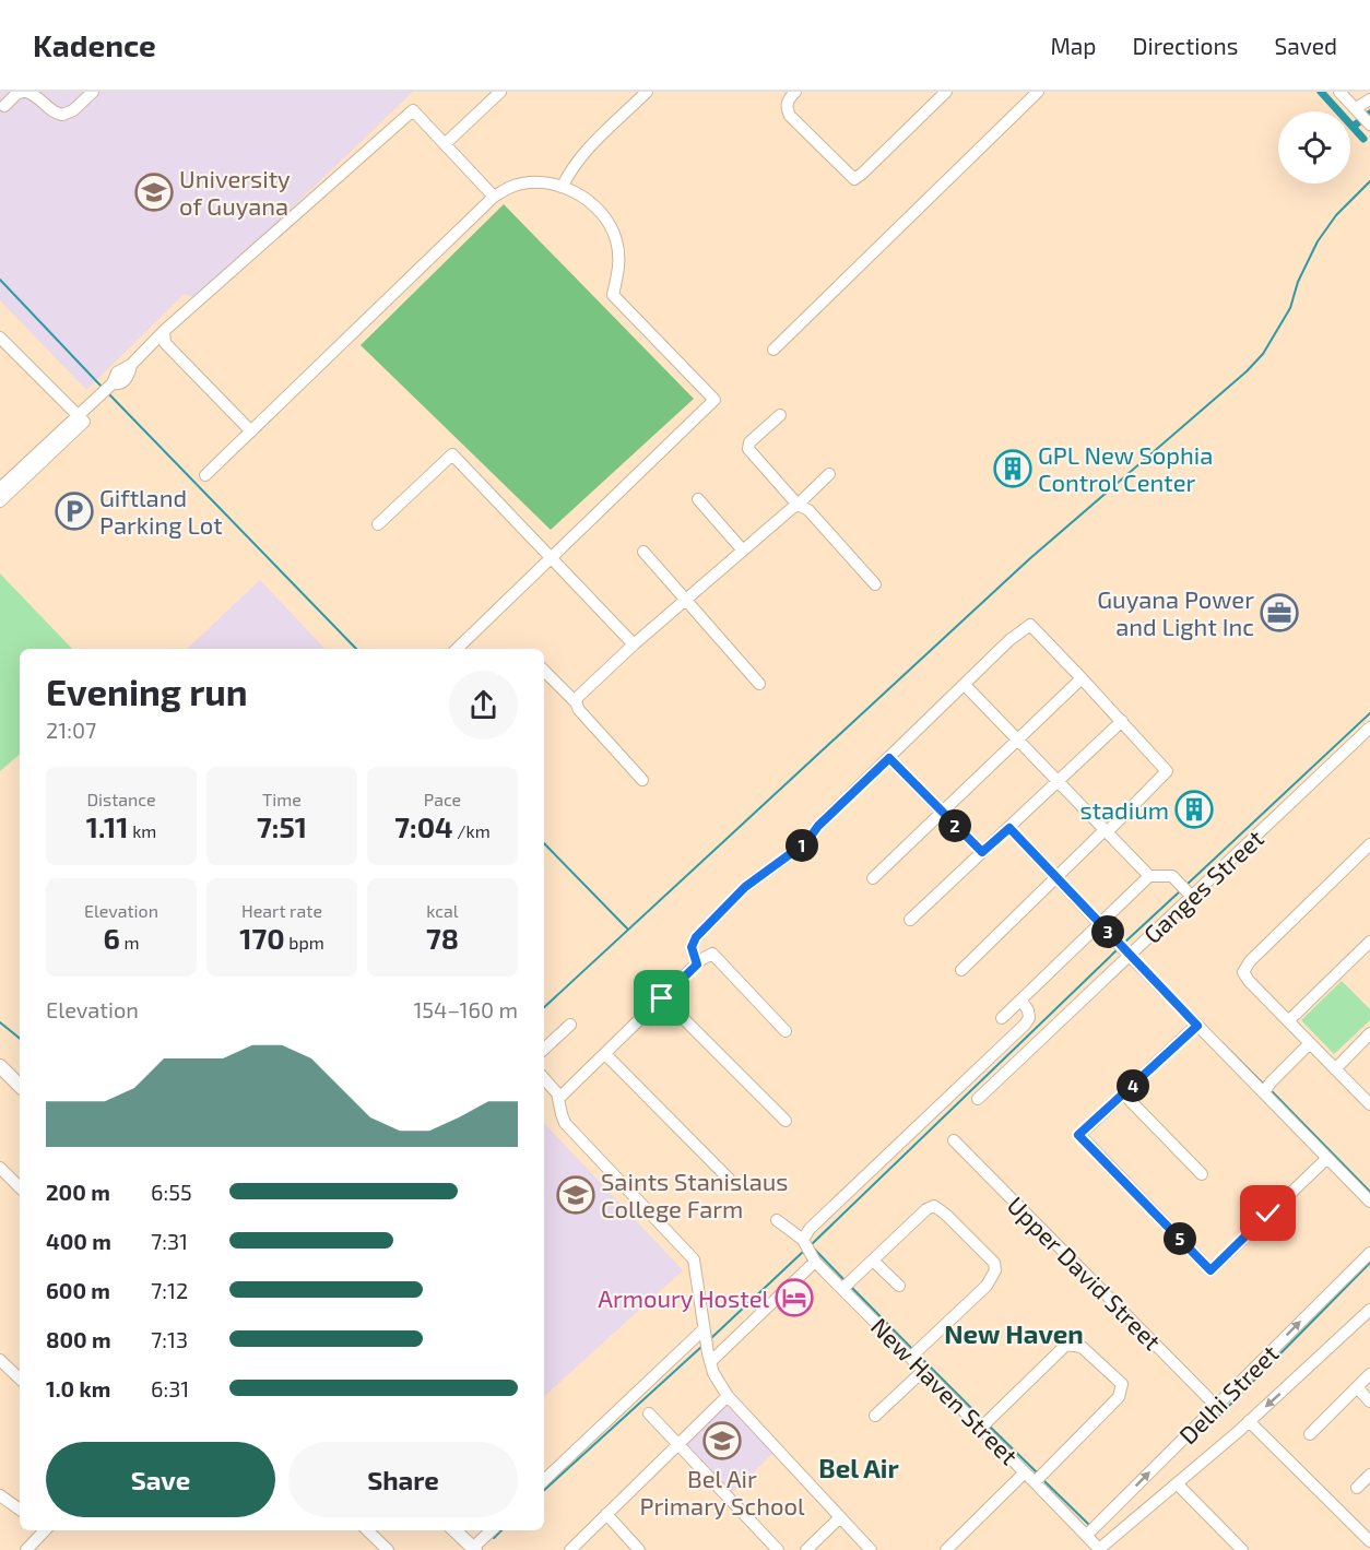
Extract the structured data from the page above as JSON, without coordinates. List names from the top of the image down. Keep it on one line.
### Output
{"streets":{"street":["Ganges Street","Upper David Street","New Haven Street","Delhi Street"]},"crossings":[["Upper David Street","Delhi Street"],["New Haven Street","Delhi Street"]],"districts":["New Haven","Bel Air"],"places":{"school or university":["University of Guyana","Saints Stanislaus College Farm","Bel Air Primary School"],"building":["GPL New Sophia Control Center","stadium"],"parking":["Giftland Parking Lot"],"office":["Guyana Power and Light Inc"],"hotel":["Armoury Hostel"]},"page":{"header":"Kadence","nav":["Map","Directions","Saved"],"heading":["Evening run","21:07"],"stats":[["Distance","1.11 km"],["Time","7:51"],["Pace","7:04 /km"],["Elevation","6 m"],["Heart rate","170 bpm"],["kcal","78"]],"pins":["2","1","3","4","5"],"chart":["Elevation","154–160 m"],"list":[{"name":"200 m","note":"6:55"},{"name":"400 m","note":"7:31"},{"name":"600 m","note":"7:12"},{"name":"800 m","note":"7:13"},{"name":"1.0 km","note":"6:31"}],"buttons":["Save","Share"]}}
